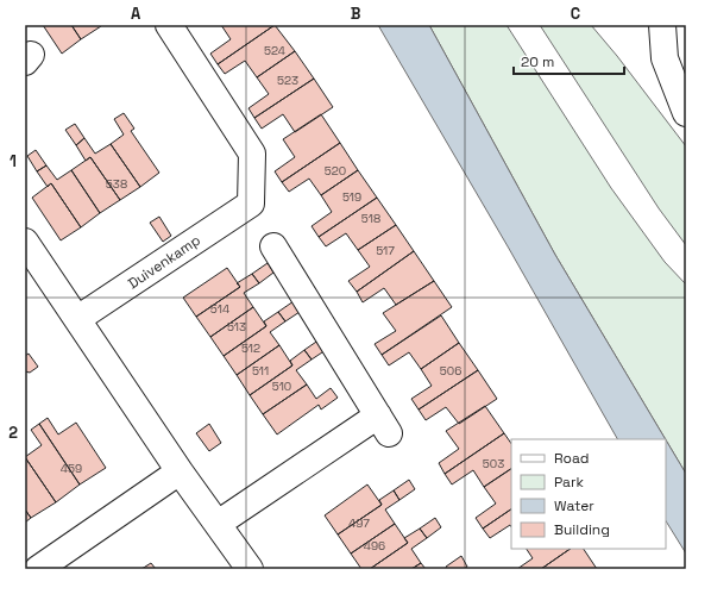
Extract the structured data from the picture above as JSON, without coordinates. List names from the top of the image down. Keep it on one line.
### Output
{"streets":{"street":["Duivenkamp"]},"house_numbers":["524","523","520","538","519","518","517","514","513","512","511","506","510","503","459","497","496"],"legend":["Road","Park","Water","Building"],"scale_bar":"20 m","grid":{"columns":["A","B","C"],"rows":["1","2"]}}
